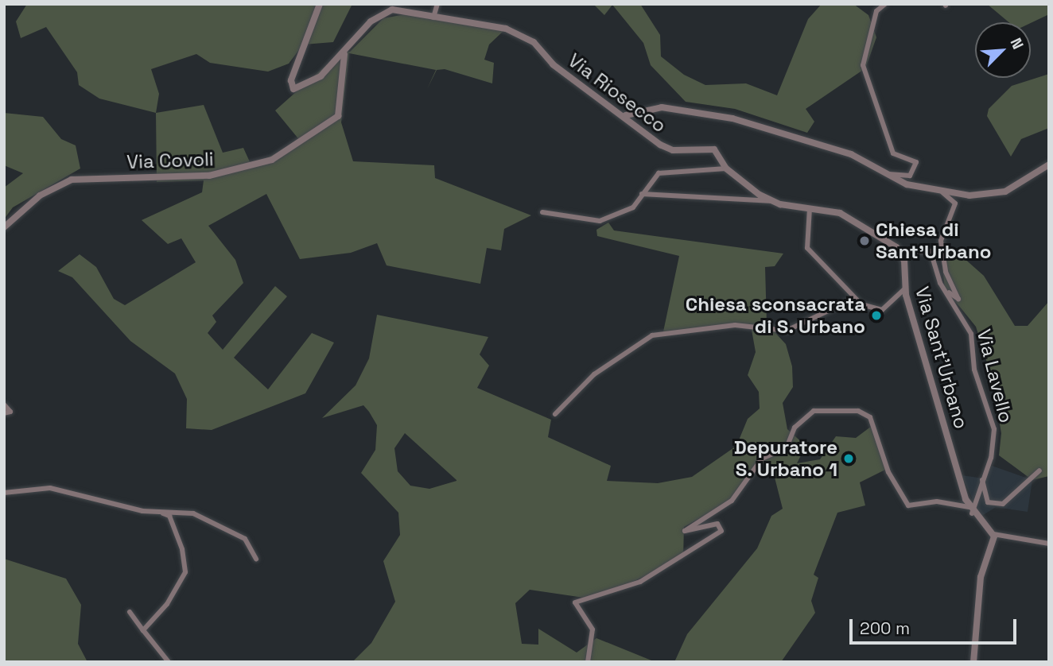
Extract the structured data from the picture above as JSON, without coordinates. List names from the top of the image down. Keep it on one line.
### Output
{"streets":{"street":["Via Riosecco","Via Covoli","Via Sant'Urbano","Via Lavello"]},"crossings":[["Via Riosecco","Via Covoli"],["Via Sant'Urbano","Via Lavello"]],"places":["Chiesa di Sant'Urbano","Chiesa sconsacrata di S. Urbano","Depuratore S. Urbano 1"],"scale_bar":"200 m","north":"top right"}
